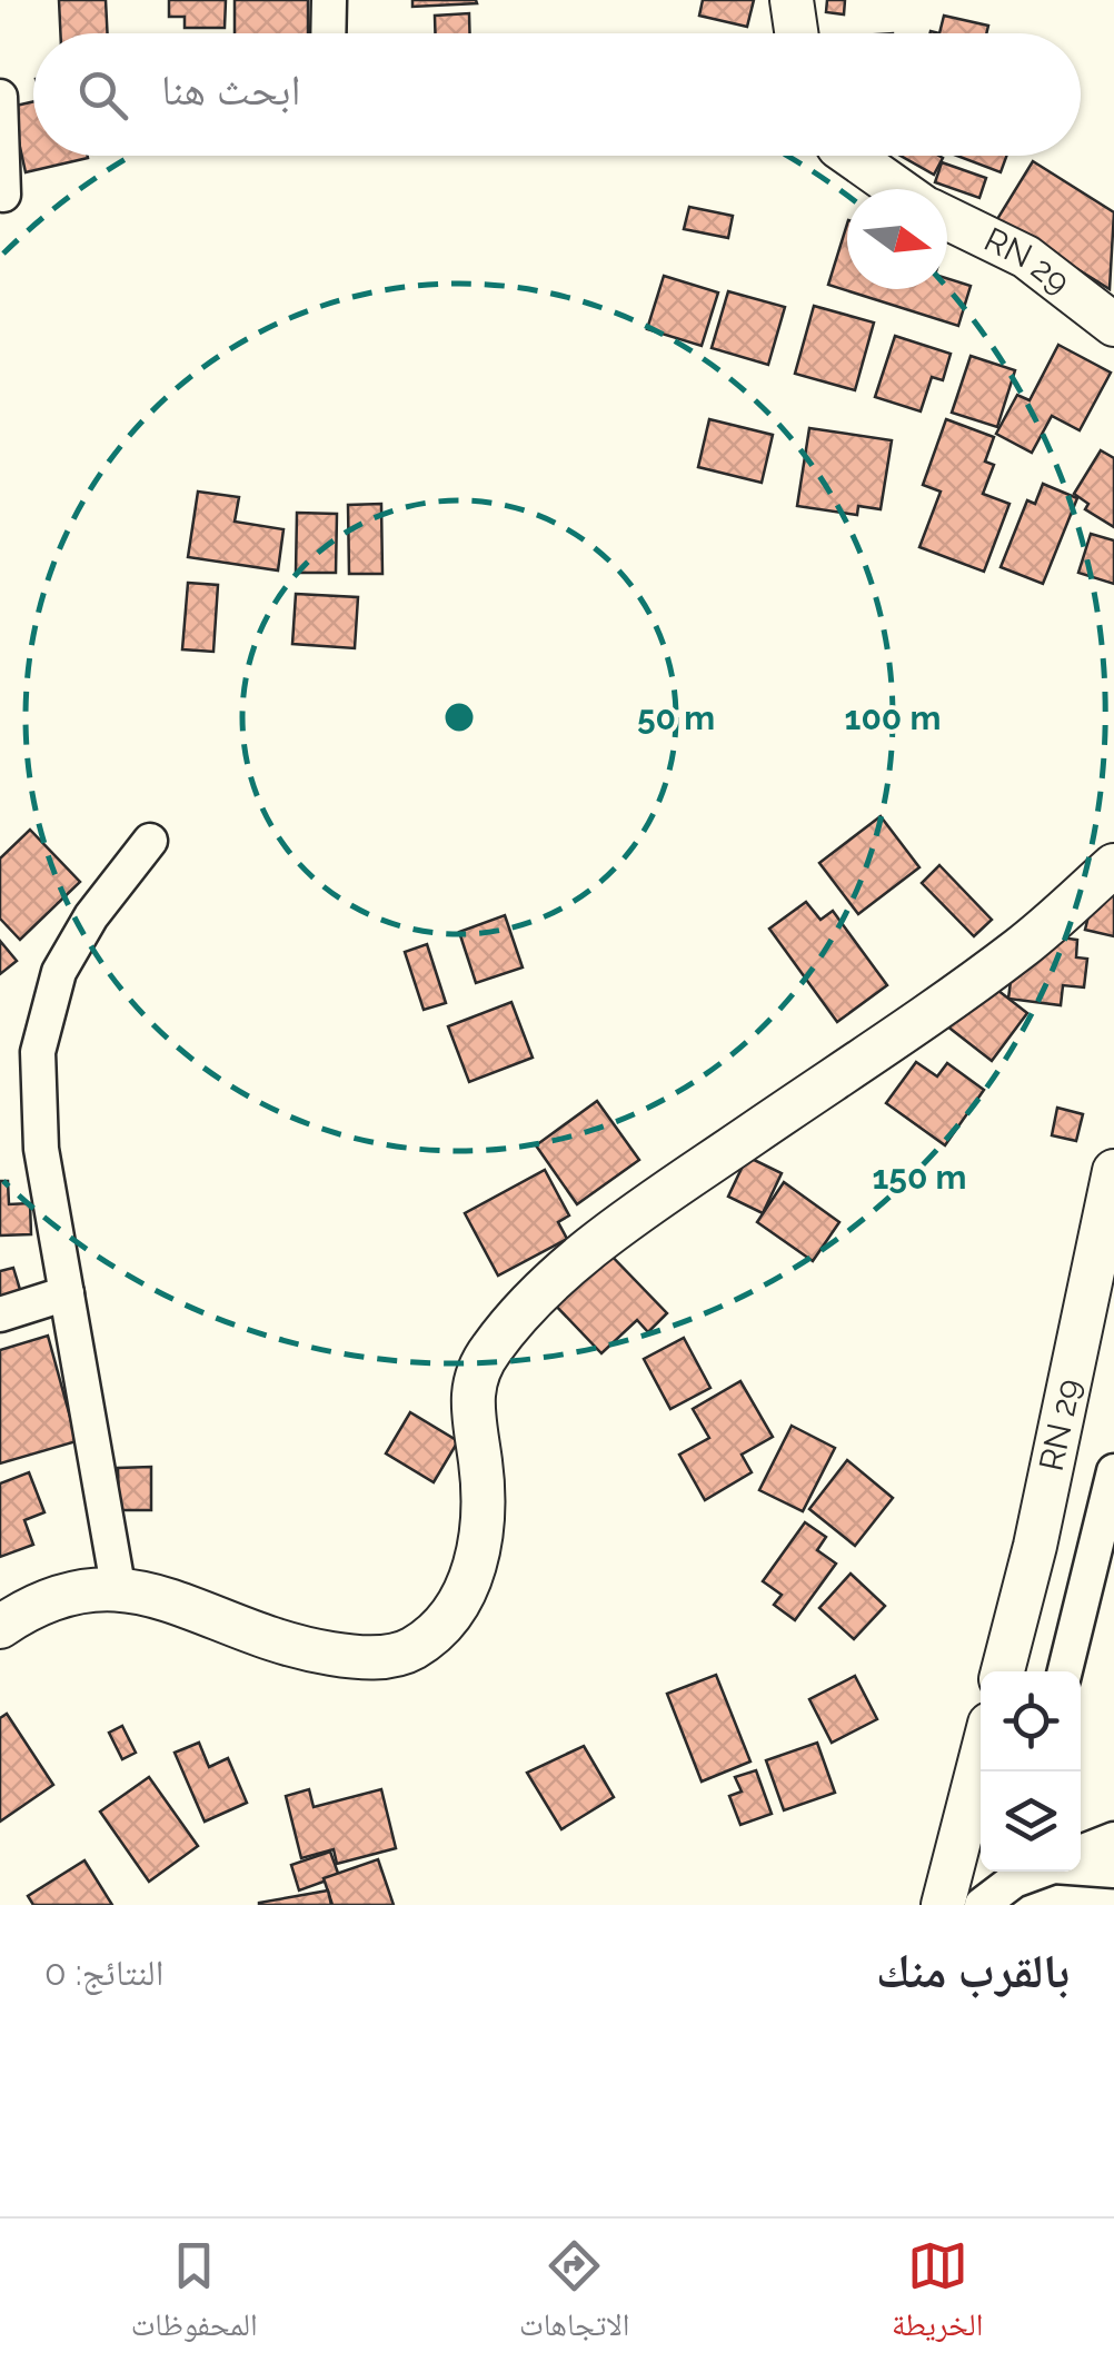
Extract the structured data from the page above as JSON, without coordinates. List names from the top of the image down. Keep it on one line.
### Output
{"streets":{"main road":["RN 29"]},"north":"right","page":{"search":"ابحث هنا","heading":["بالقرب منك","النتائج: 0"],"nav":["الخريطة","الاتجاهات","المحفوظات"]},"rings":["50 m","100 m","150 m"]}
